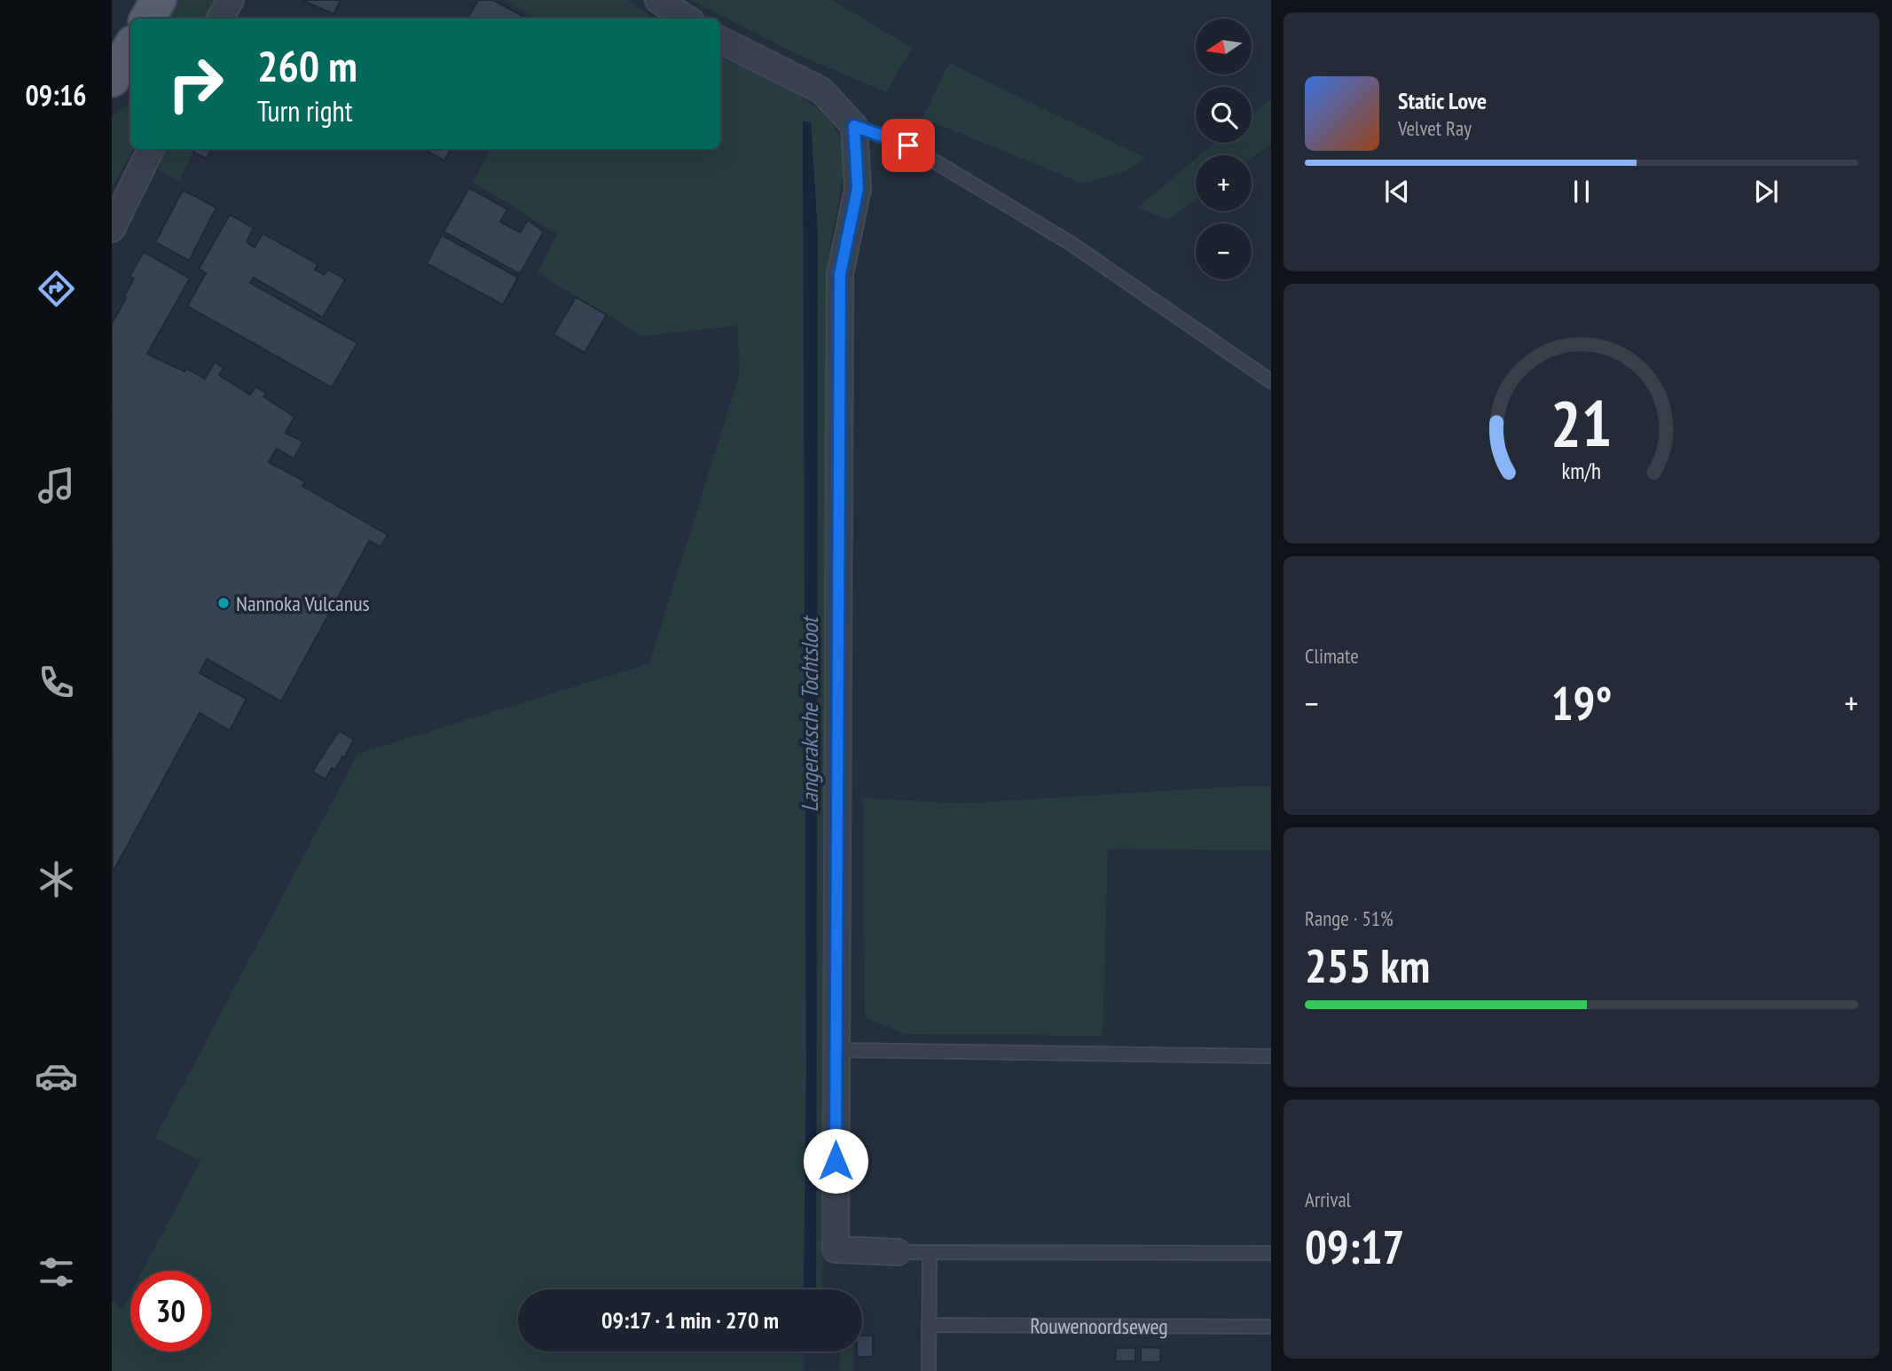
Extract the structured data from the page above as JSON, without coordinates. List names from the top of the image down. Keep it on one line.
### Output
{"streets":{"lane":["Rouwenoordseweg"]},"water":["Langeraksche Tochtsloot"],"places":["Nannoka Vulcanus"],"north":"left","page":{"tabs":"09:16","map_buttons":["+","−"],"turn":["260 m","Turn right"],"song":["Static Love","Velvet Ray"],"tile":["Climate",["Range · 51%","255 km"],["Arrival","09:17"]],"heat":["−","19°","+"],"limit":"30","trip":"09:17 · 1 min · 270 m","gauge":["21","km/h"]}}
